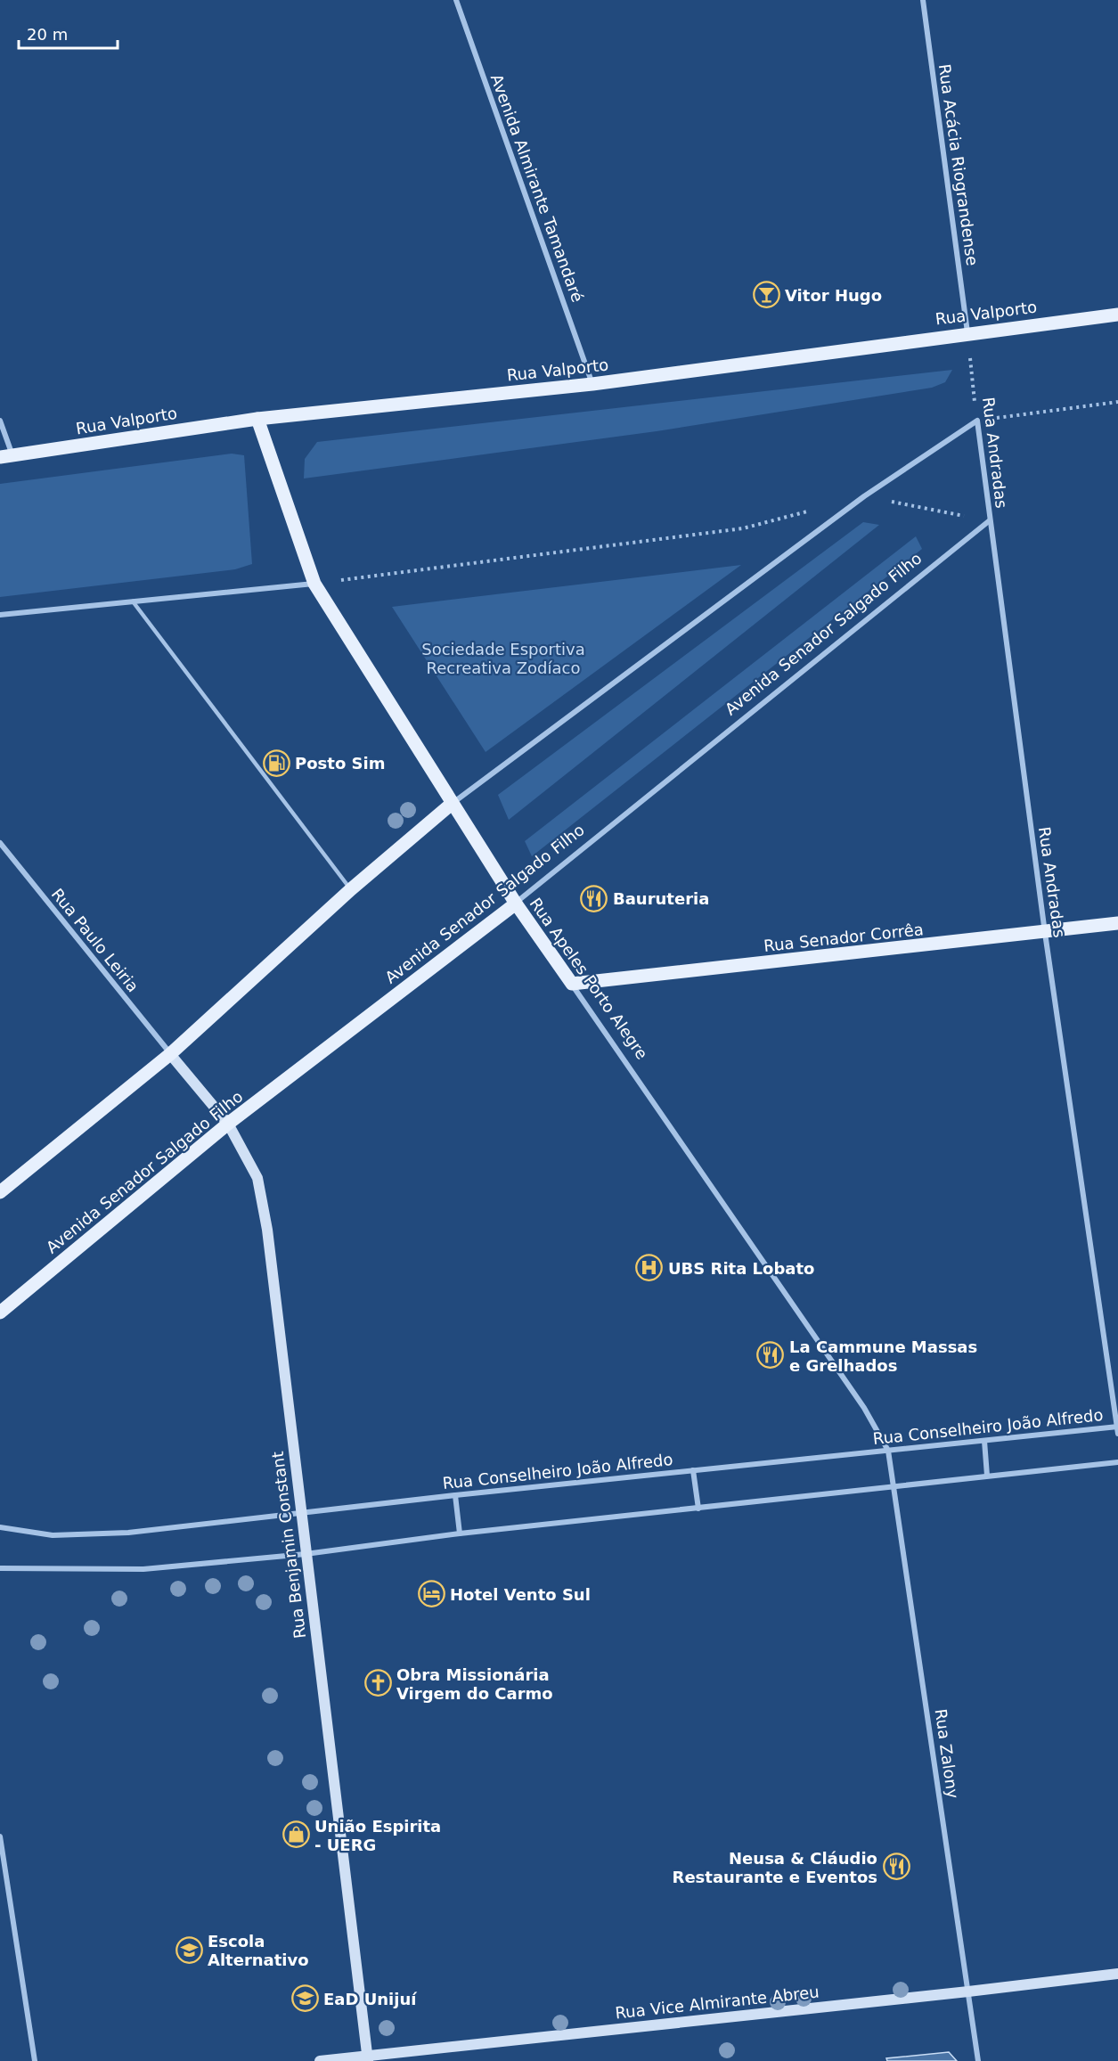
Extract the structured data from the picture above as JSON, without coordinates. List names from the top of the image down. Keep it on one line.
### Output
{"streets":{"main road":["Rua Valporto","Avenida Senador Salgado Filho","Rua Senador Corrêa","Rua Apeles Porto Alegre"],"street":["Rua Acácia Riograndense","Avenida Almirante Tamandaré","Rua Andradas","Rua Paulo Leiria","Rua Conselheiro João Alfredo","Rua Benjamin Constant","Rua Zalony","Rua Vice Almirante Abreu"]},"crossings":[["Rua Acácia Riograndense","Rua Valporto"],["Rua Acácia Riograndense","Rua Andradas"],["Avenida Almirante Tamandaré","Rua Valporto"],["Rua Valporto","Rua Andradas"],["Rua Valporto","Rua Apeles Porto Alegre"],["Rua Andradas","Avenida Senador Salgado Filho"],["Rua Andradas","Rua Senador Corrêa"],["Rua Andradas","Rua Conselheiro João Alfredo"],["Avenida Senador Salgado Filho","Rua Apeles Porto Alegre"],["Avenida Senador Salgado Filho","Rua Benjamin Constant"],["Rua Senador Corrêa","Rua Apeles Porto Alegre"],["Rua Paulo Leiria","Rua Benjamin Constant"],["Rua Apeles Porto Alegre","Rua Conselheiro João Alfredo"],["Rua Apeles Porto Alegre","Rua Zalony"],["Rua Conselheiro João Alfredo","Rua Benjamin Constant"],["Rua Conselheiro João Alfredo","Rua Zalony"],["Rua Benjamin Constant","Rua Vice Almirante Abreu"],["Rua Zalony","Rua Vice Almirante Abreu"]],"parks":["Sociedade Esportiva Recreativa Zodíaco"],"places":{"bar":["Vitor Hugo"],"fuel station":["Posto Sim"],"restaurant":["Bauruteria","La Cammune Massas e Grelhados","Neusa & Cláudio Restaurante e Eventos"],"hospital":["UBS Rita Lobato"],"hotel":["Hotel Vento Sul"],"church":["Obra Missionária Virgem do Carmo"],"shop":["União Espirita - UERG"],"school or university":["Escola Alternativo","EaD Unijuí"]},"scale_bar":"20 m"}
